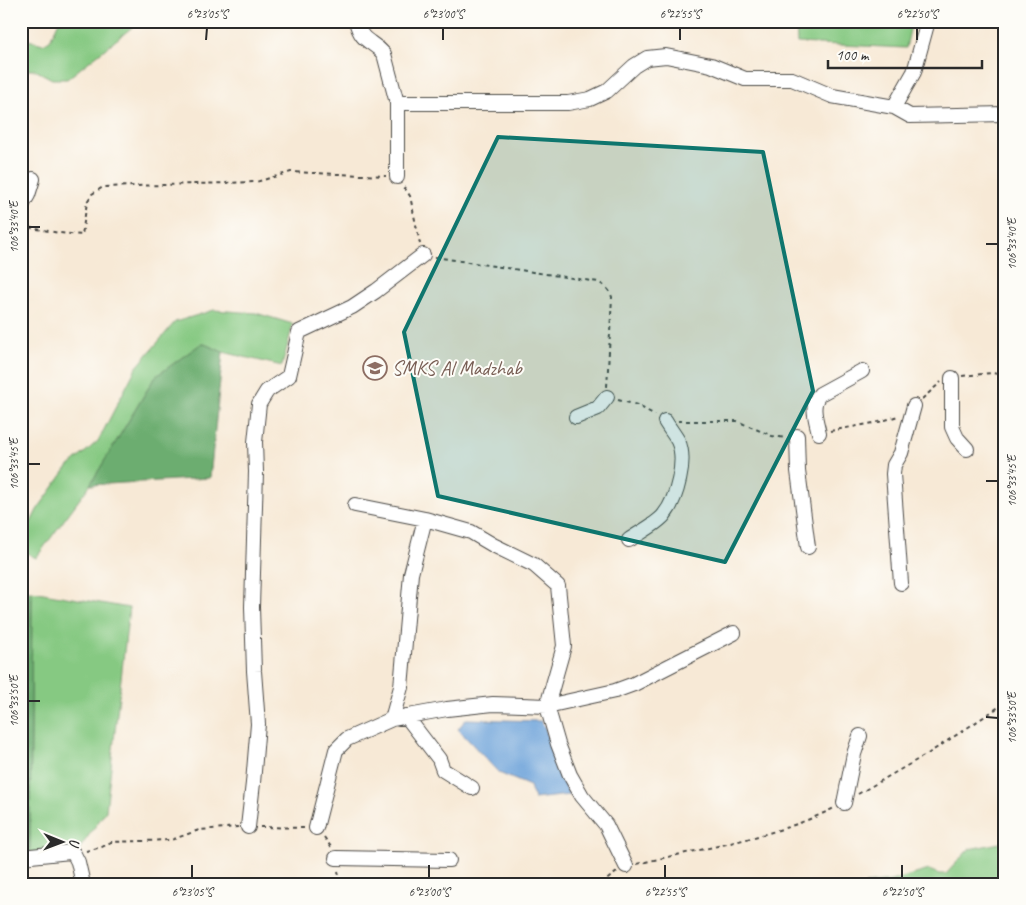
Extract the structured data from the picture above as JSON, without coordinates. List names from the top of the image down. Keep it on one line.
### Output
{"places":{"school or university":["SMKS Al Madzhab"]},"scale_bar":"100 m","north":"right","coordinates":["6°23'05\"S","6°23'00\"S","6°22'55\"S","6°22'50\"S","106°33'40\"E","106°33'45\"E","106°33'50\"E"]}
